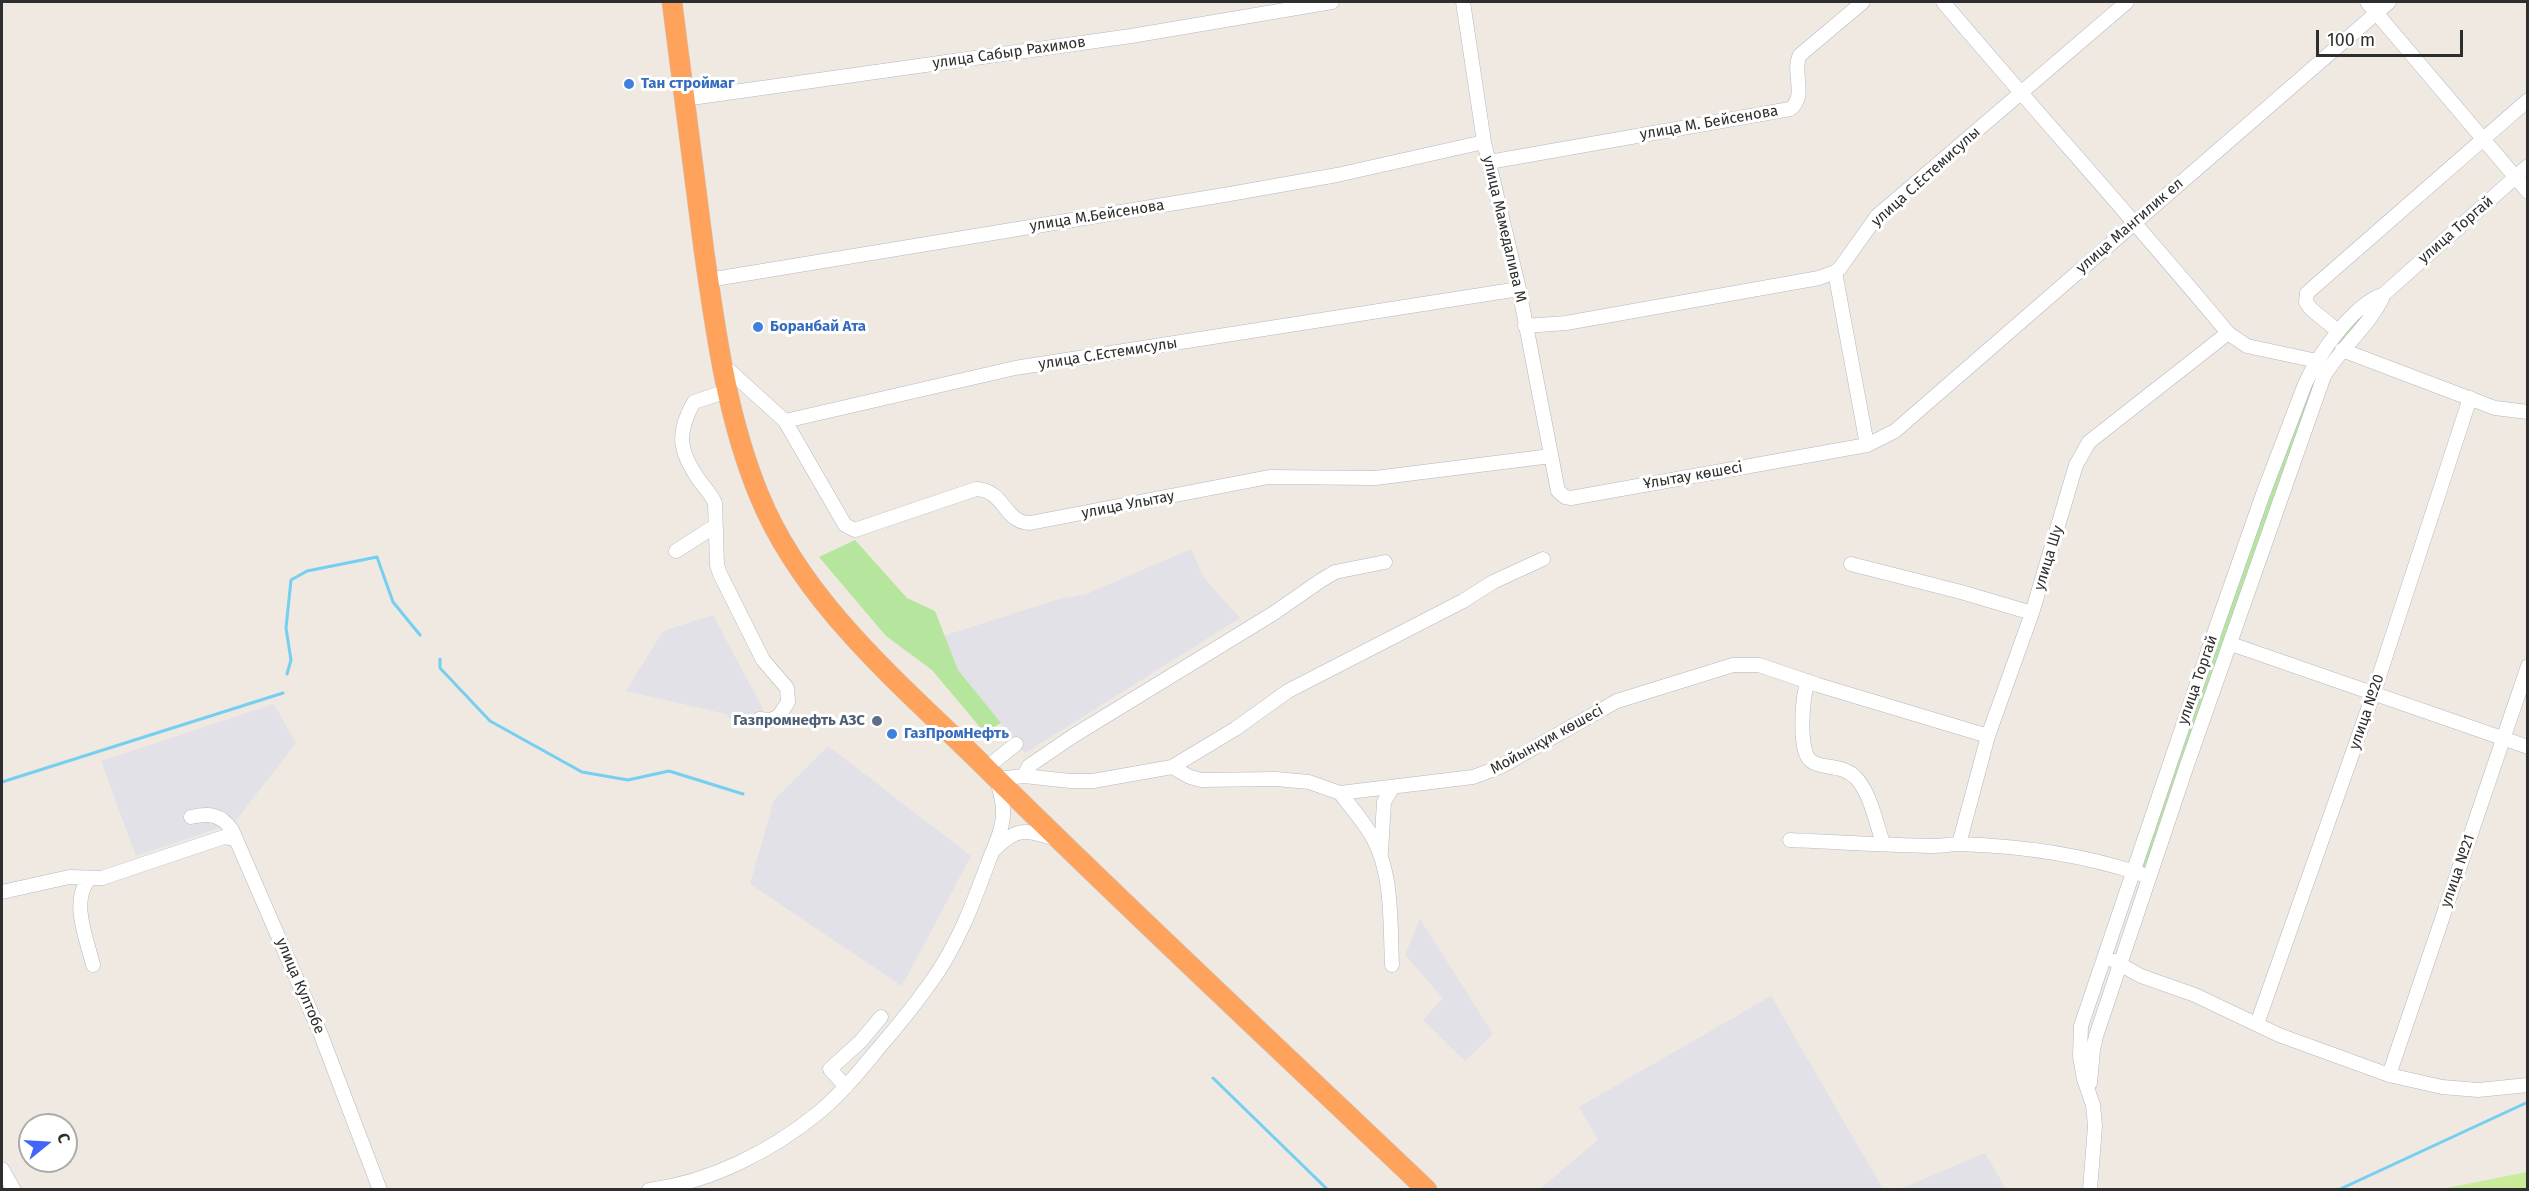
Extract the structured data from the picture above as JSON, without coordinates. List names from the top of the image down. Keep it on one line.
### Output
{"streets":{"street":["улица Сабыр Рахимов","улица М. Бейсенова","улица С.Естемисулы","улица М.Бейсенова","улица Мангилик ел","улица Мамедалива М","улица Торгай","Ұлытау көшесі","улица Улытау","улица Шу","улица №20","Мойынқұм көшесі","улица №21","улица Култобе"]},"crossings":[["улица М. Бейсенова","улица Мамедалива М"],["улица С.Естемисулы","улица Мамедалива М"],["улица С.Естемисулы","улица Улытау"],["улица М.Бейсенова","улица Мамедалива М"],["улица Мангилик ел","Ұлытау көшесі"],["улица Мамедалива М","Ұлытау көшесі"],["улица Мамедалива М","улица Улытау"],["Ұлытау көшесі","улица Улытау"],["улица Шу","Мойынқұм көшесі"]],"places":["Тан строймаг","Боранбай Ата","Газпромнефть АЗС","ГазПромНефть"],"scale_bar":"100 m","north":"right"}
